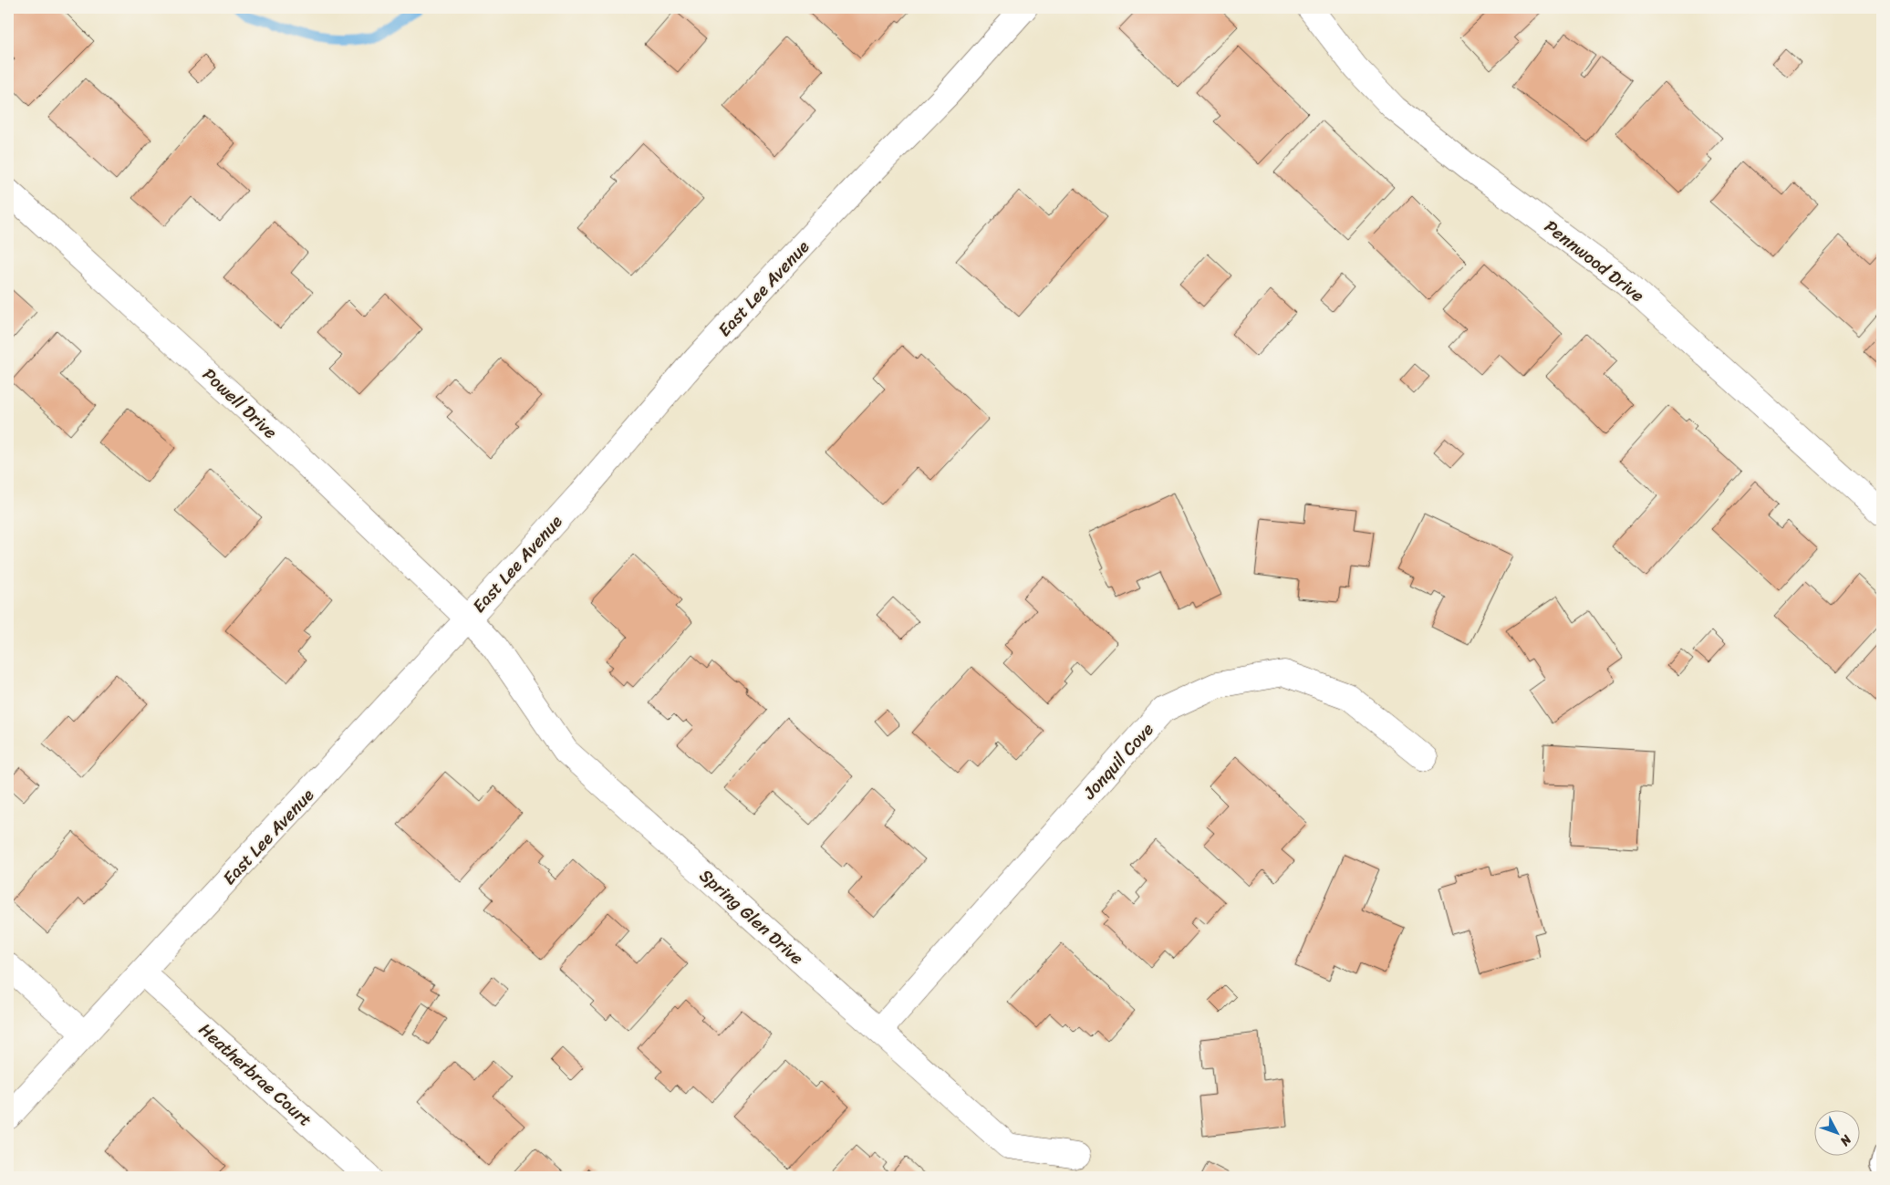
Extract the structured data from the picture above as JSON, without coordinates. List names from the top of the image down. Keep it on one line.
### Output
{"streets":{"street":["Pennwood Drive","East Lee Avenue","Powell Drive","Jonquil Cove","Spring Glen Drive","Heatherbrae Court"]},"crossings":[["East Lee Avenue","Powell Drive"],["East Lee Avenue","Spring Glen Drive"],["East Lee Avenue","Heatherbrae Court"],["Powell Drive","Spring Glen Drive"],["Jonquil Cove","Spring Glen Drive"]],"north":"bottom right"}
